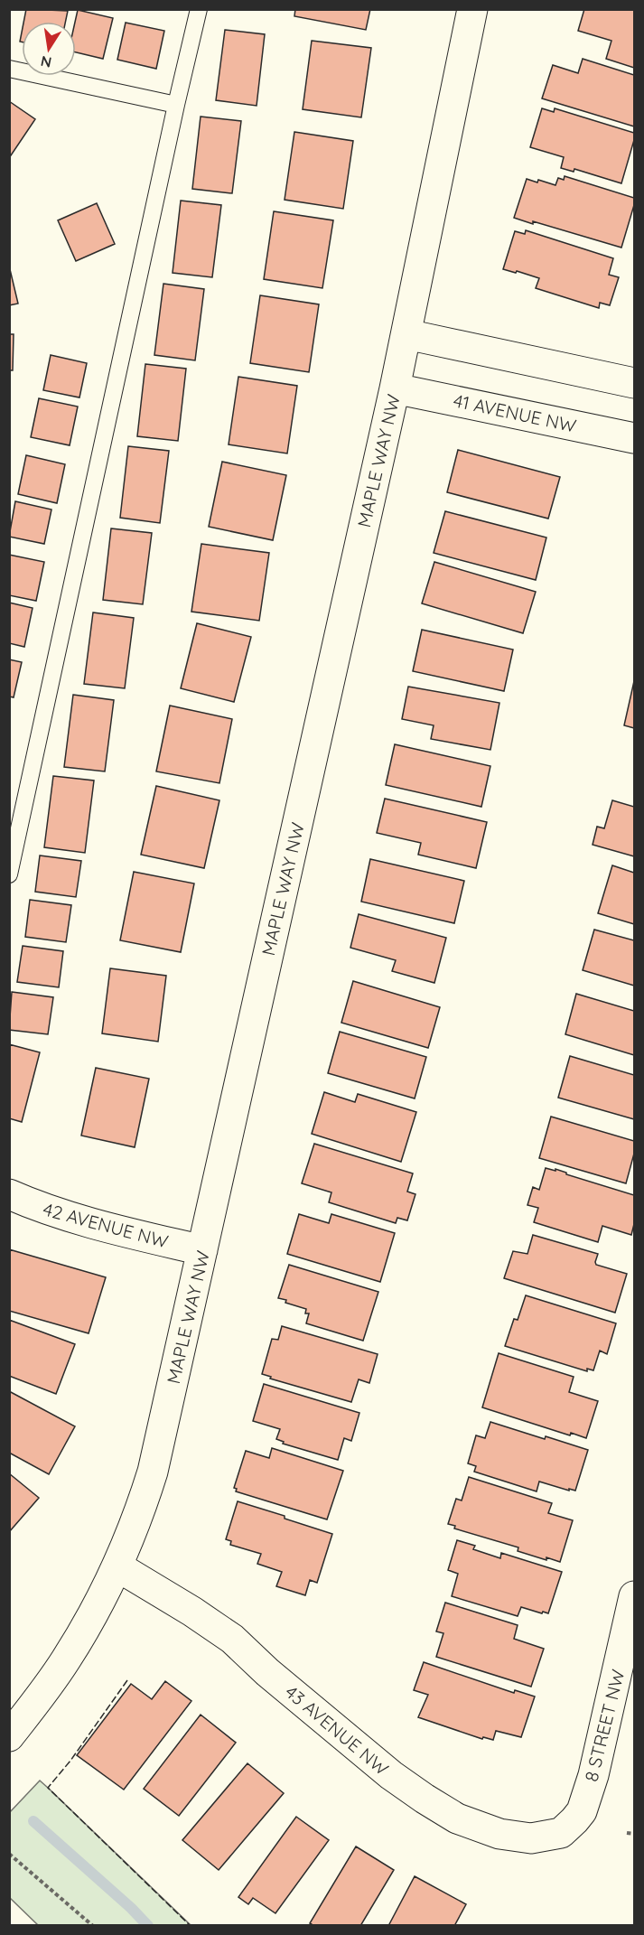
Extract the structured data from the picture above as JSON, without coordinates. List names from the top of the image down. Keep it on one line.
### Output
{"streets":{"street":["41 AVENUE NW","MAPLE WAY NW","42 AVENUE NW","8 STREET NW","43 AVENUE NW"]},"crossings":[["41 AVENUE NW","MAPLE WAY NW"],["MAPLE WAY NW","42 AVENUE NW"],["MAPLE WAY NW","43 AVENUE NW"],["8 STREET NW","43 AVENUE NW"]],"north":"bottom"}
